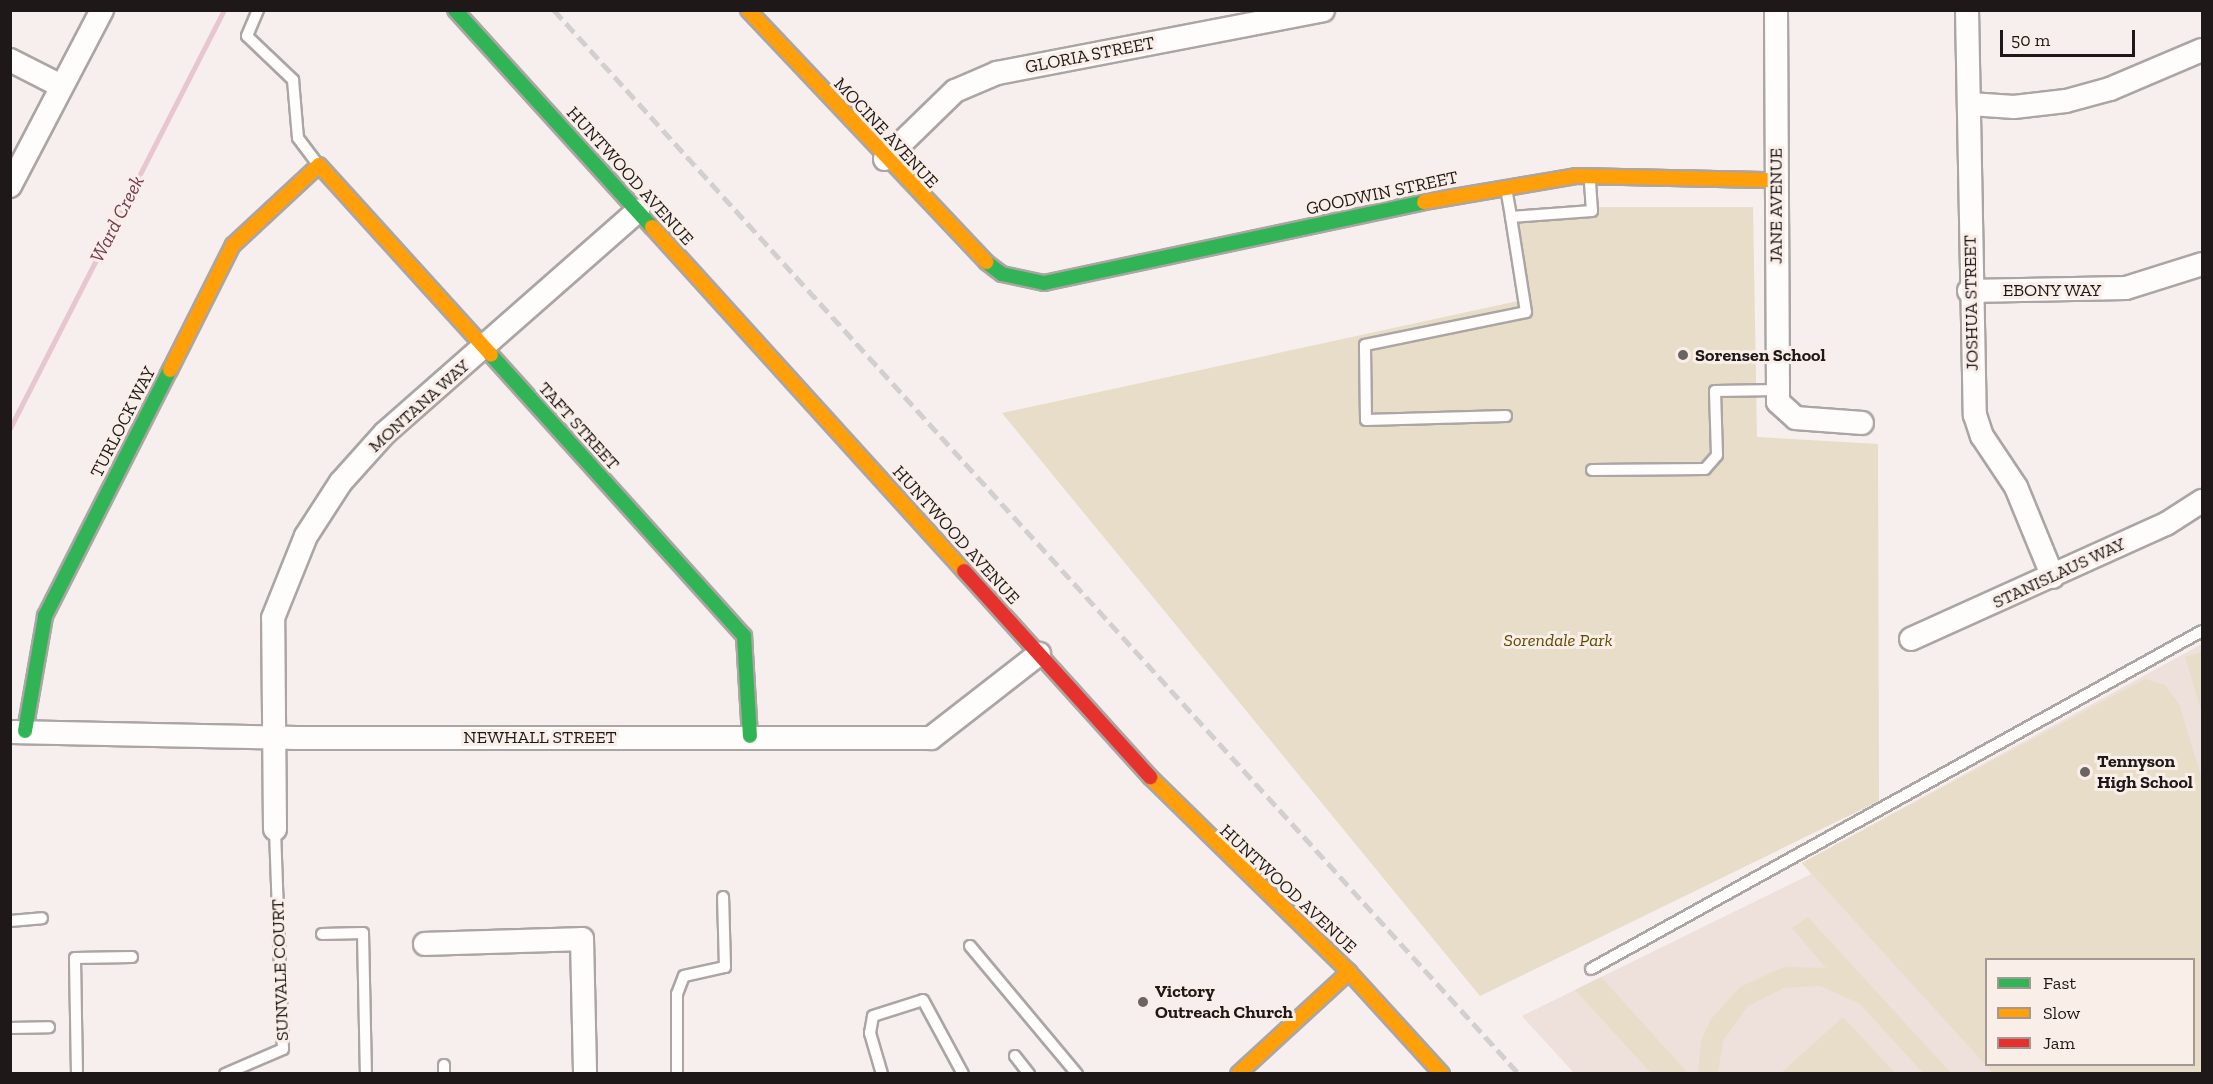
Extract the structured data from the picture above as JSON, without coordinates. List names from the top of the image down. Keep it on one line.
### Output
{"streets":{"street":["GLORIA STREET","MOCINE AVENUE","HUNTWOOD AVENUE","GOODWIN STREET","JANE AVENUE","EBONY WAY","JOSHUA STREET","MONTANA WAY","TURLOCK WAY","TAFT STREET","STANISLAUS WAY","NEWHALL STREET"],"lane":["SUNVALE COURT"]},"crossings":[["GLORIA STREET","MOCINE AVENUE"],["MOCINE AVENUE","GOODWIN STREET"],["HUNTWOOD AVENUE","MONTANA WAY"],["HUNTWOOD AVENUE","NEWHALL STREET"],["GOODWIN STREET","JANE AVENUE"],["EBONY WAY","JOSHUA STREET"],["JOSHUA STREET","STANISLAUS WAY"],["MONTANA WAY","TAFT STREET"],["MONTANA WAY","NEWHALL STREET"],["MONTANA WAY","SUNVALE COURT"],["TURLOCK WAY","TAFT STREET"],["TURLOCK WAY","NEWHALL STREET"],["TAFT STREET","NEWHALL STREET"]],"water":["Ward Creek"],"parks":["Sorendale Park"],"places":["Sorensen School","Tennyson High School","Victory Outreach Church"],"legend":["Fast","Slow","Jam"],"scale_bar":"50 m"}
